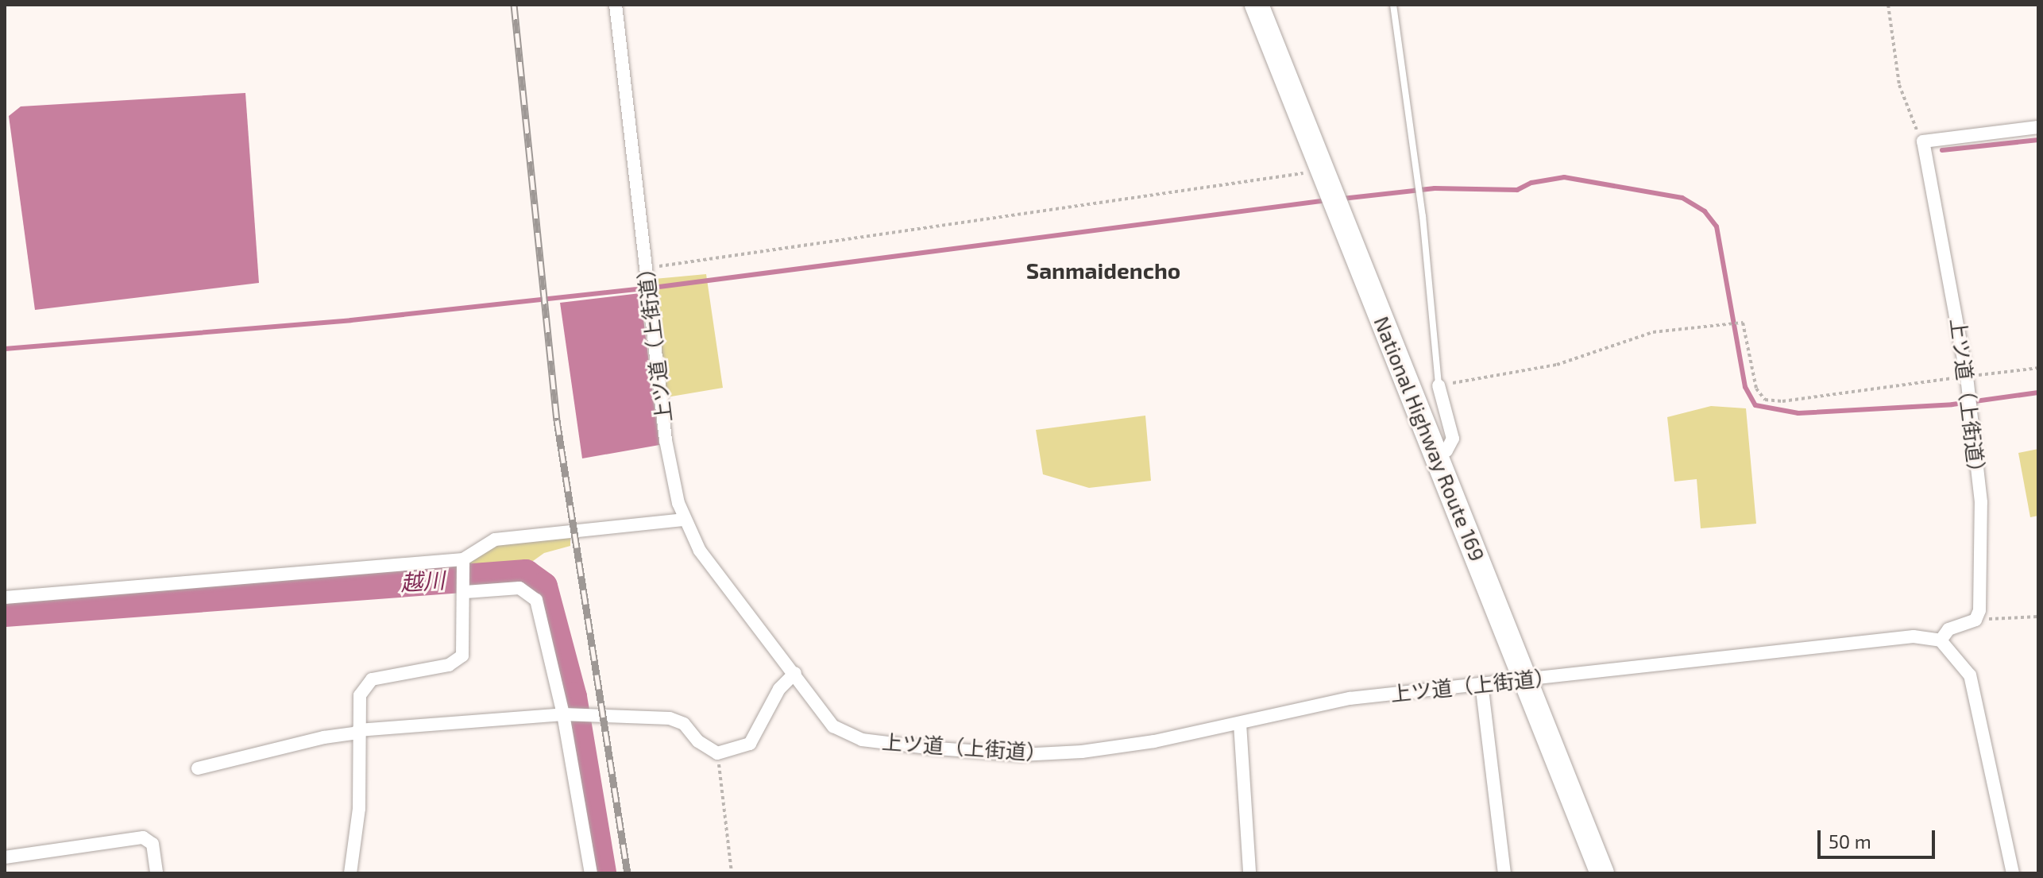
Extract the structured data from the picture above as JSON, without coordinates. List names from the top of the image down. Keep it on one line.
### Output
{"streets":{"highway":["National Highway Route 169"],"street":["上ツ道（上街道）"]},"crossings":[["上ツ道（上街道）","National Highway Route 169"]],"districts":["Sanmaidencho"],"water":["越川"],"scale_bar":"50 m"}
